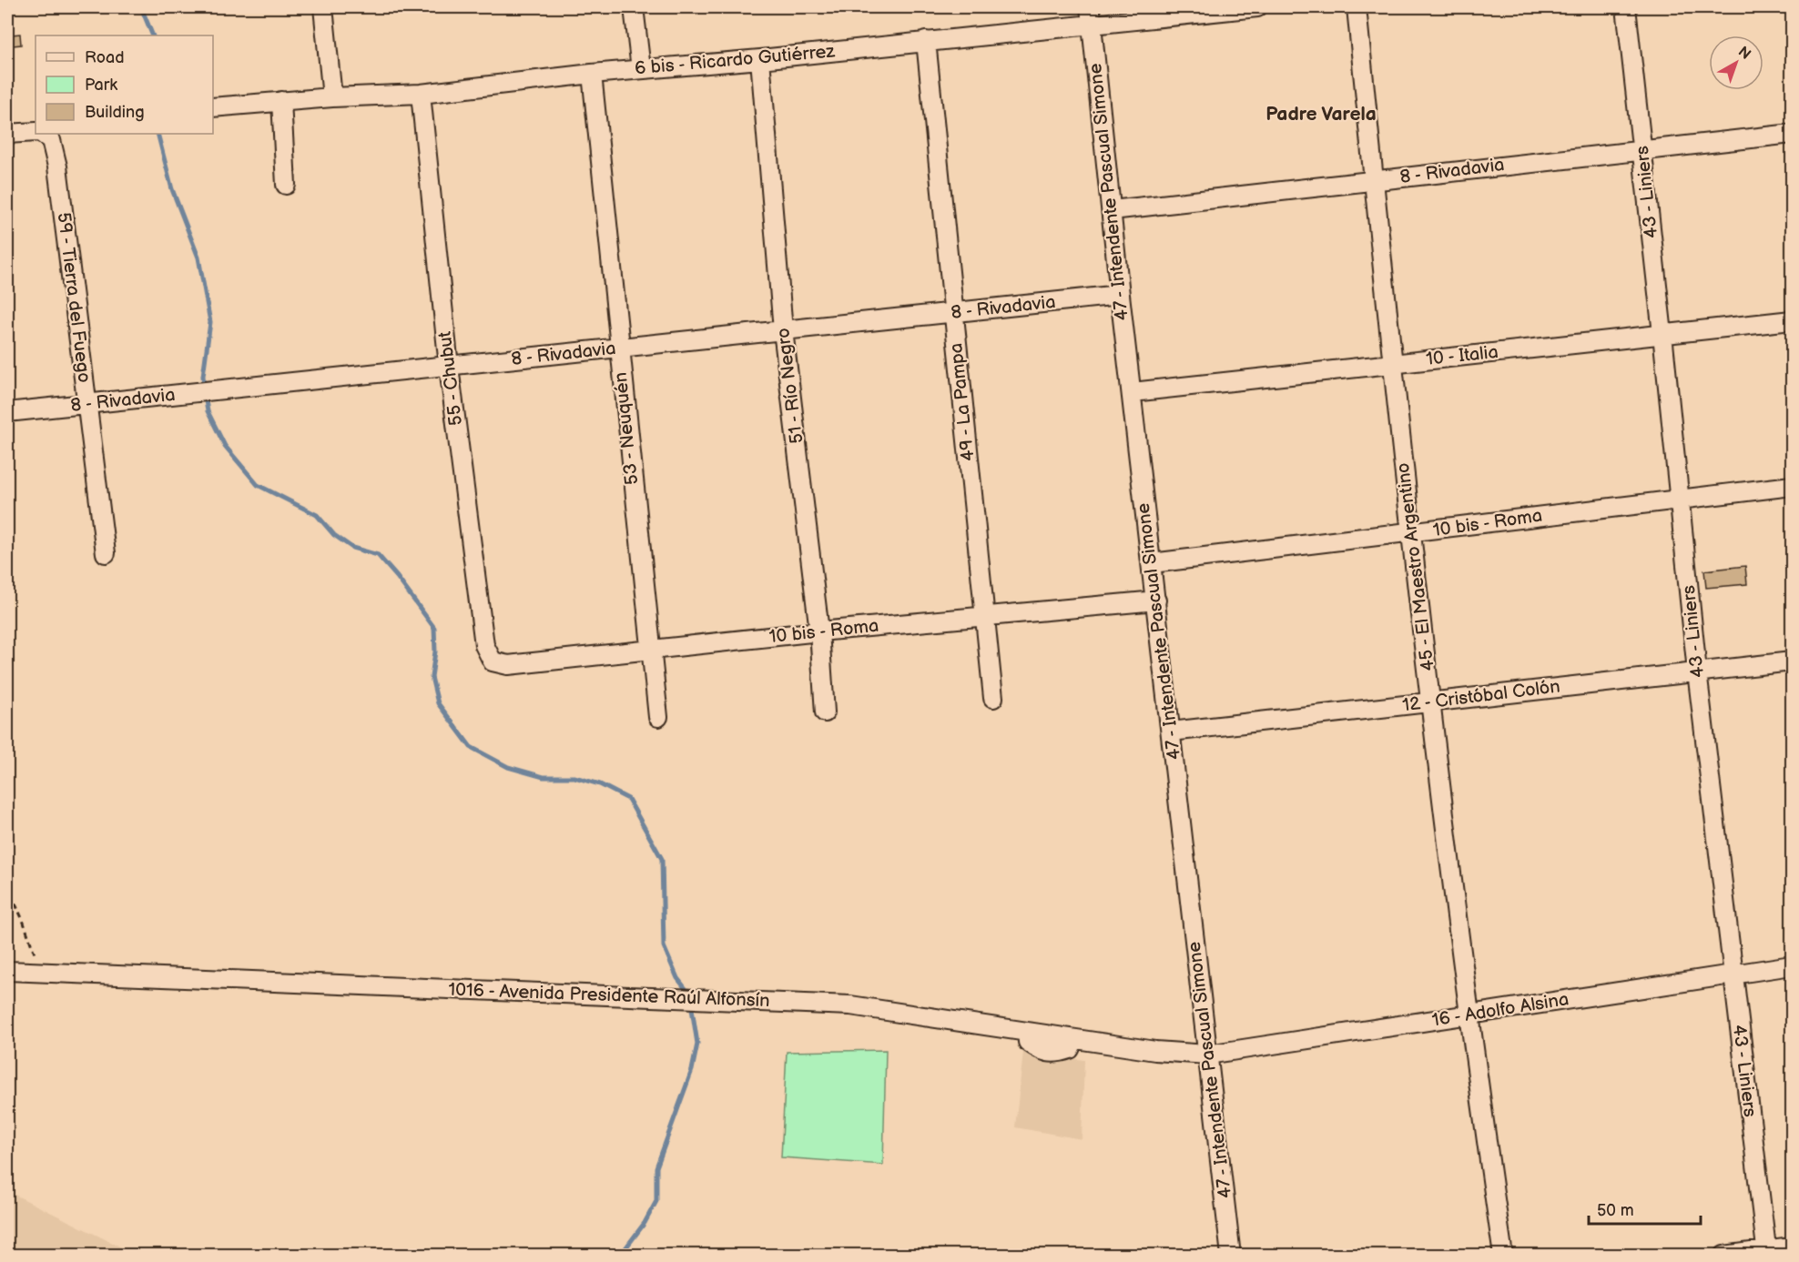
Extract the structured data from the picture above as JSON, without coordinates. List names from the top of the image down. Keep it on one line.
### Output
{"streets":{"street":["6 bis - Ricardo Gutiérrez","8 - Rivadavia","47 - Intendente Pascual Simone","43 - Liniers","59 - Tierra del Fuego","10 - Italia","55 - Chubut","51 - Río Negro","49 - La Pampa","53 - Neuquén","10 bis - Roma","45 - El Maestro Argentino","12 - Cristóbal Colón","1016 - Avenida Presidente Raúl Alfonsín","16 - Adolfo Alsina"]},"crossings":[["6 bis - Ricardo Gutiérrez","47 - Intendente Pascual Simone"],["6 bis - Ricardo Gutiérrez","55 - Chubut"],["6 bis - Ricardo Gutiérrez","51 - Río Negro"],["6 bis - Ricardo Gutiérrez","49 - La Pampa"],["6 bis - Ricardo Gutiérrez","53 - Neuquén"],["8 - Rivadavia","47 - Intendente Pascual Simone"],["8 - Rivadavia","43 - Liniers"],["8 - Rivadavia","59 - Tierra del Fuego"],["8 - Rivadavia","55 - Chubut"],["8 - Rivadavia","51 - Río Negro"],["8 - Rivadavia","49 - La Pampa"],["8 - Rivadavia","53 - Neuquén"],["8 - Rivadavia","45 - El Maestro Argentino"],["47 - Intendente Pascual Simone","10 - Italia"],["47 - Intendente Pascual Simone","10 bis - Roma"],["47 - Intendente Pascual Simone","12 - Cristóbal Colón"],["47 - Intendente Pascual Simone","1016 - Avenida Presidente Raúl Alfonsín"],["47 - Intendente Pascual Simone","16 - Adolfo Alsina"],["43 - Liniers","10 - Italia"],["43 - Liniers","10 bis - Roma"],["43 - Liniers","12 - Cristóbal Colón"],["43 - Liniers","16 - Adolfo Alsina"],["10 - Italia","45 - El Maestro Argentino"],["55 - Chubut","10 bis - Roma"],["51 - Río Negro","10 bis - Roma"],["49 - La Pampa","10 bis - Roma"],["53 - Neuquén","10 bis - Roma"],["10 bis - Roma","45 - El Maestro Argentino"],["45 - El Maestro Argentino","12 - Cristóbal Colón"],["45 - El Maestro Argentino","16 - Adolfo Alsina"],["1016 - Avenida Presidente Raúl Alfonsín","16 - Adolfo Alsina"]],"districts":["Padre Varela"],"legend":["Road","Park","Building"],"scale_bar":"50 m","north":"top right"}
